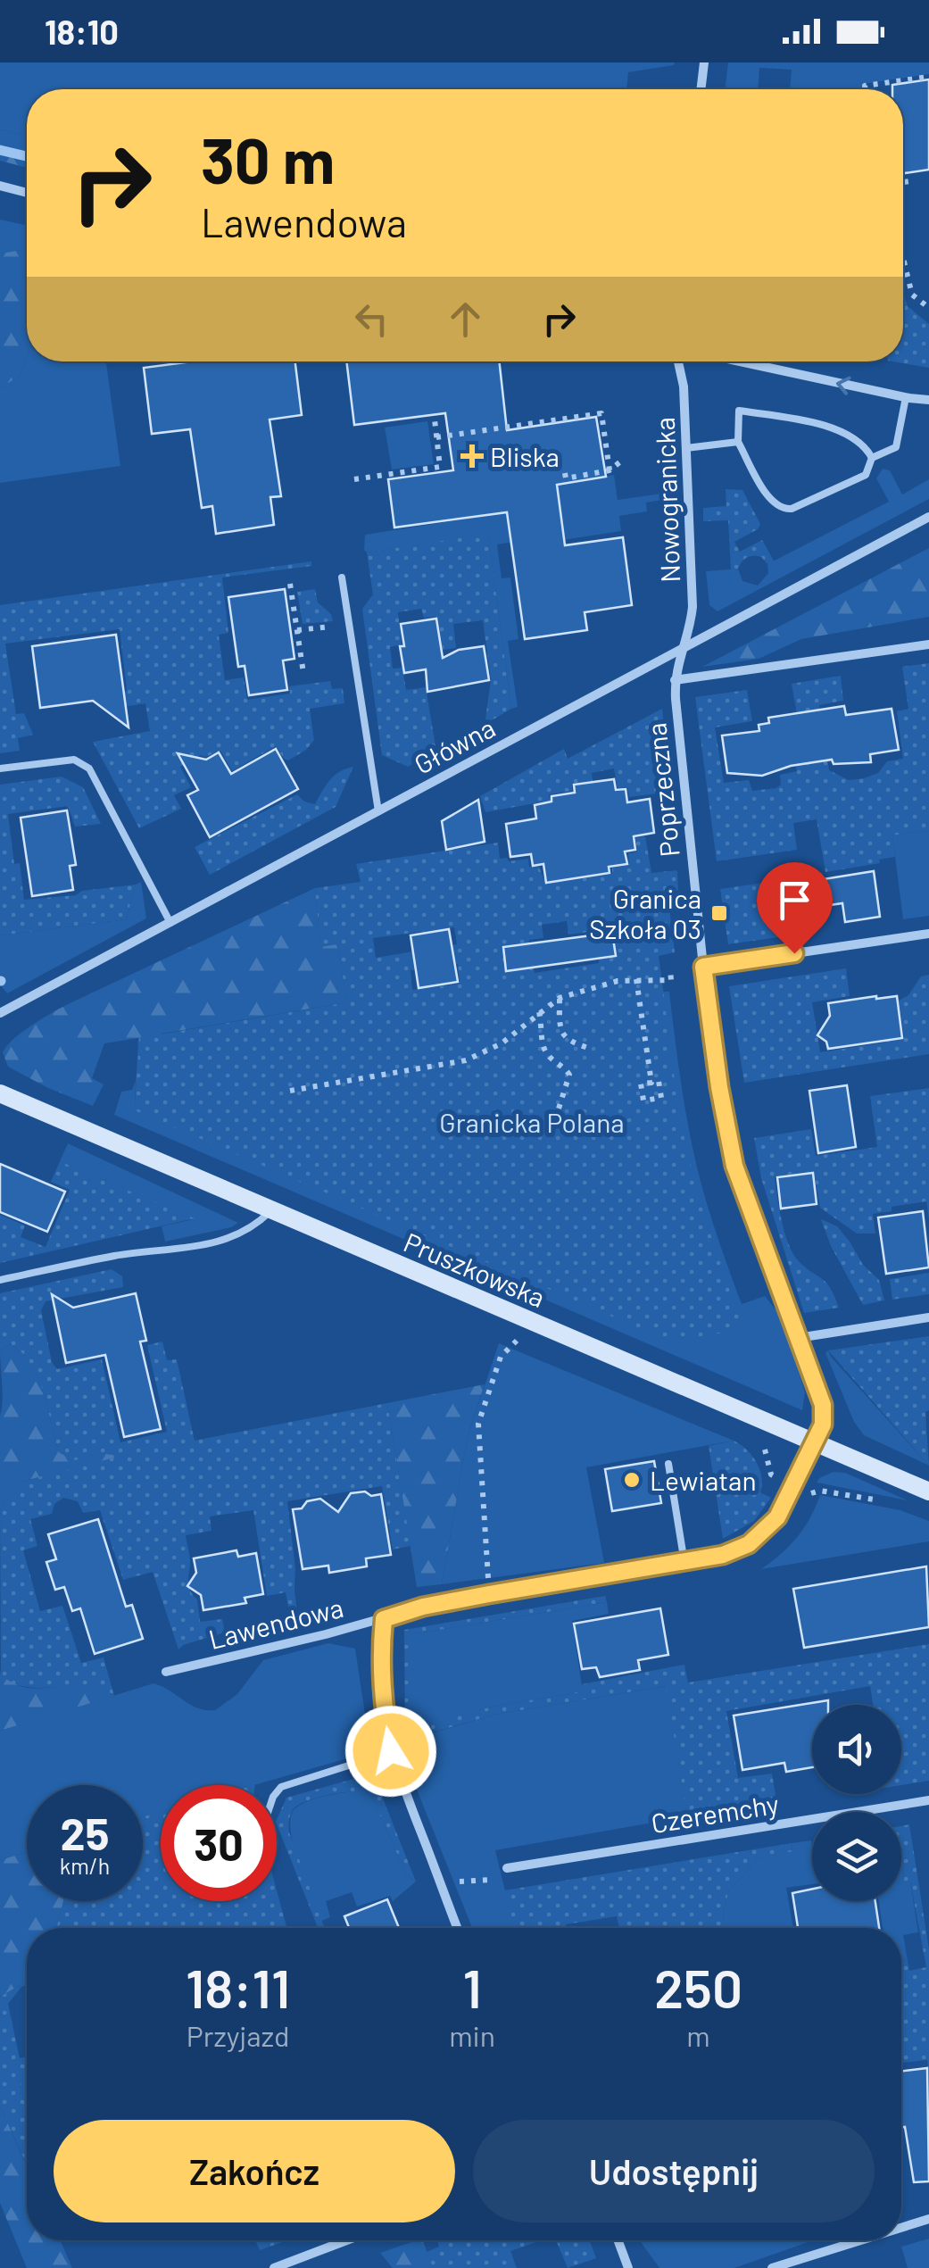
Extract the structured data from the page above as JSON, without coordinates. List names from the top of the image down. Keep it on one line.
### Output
{"streets":{"street":["Nowogranicka","Główna","Poprzeczna","Pruszkowska","Lawendowa","Czeremchy"]},"crossings":[["Nowogranicka","Główna"],["Nowogranicka","Poprzeczna"],["Główna","Poprzeczna"],["Poprzeczna","Pruszkowska"],["Poprzeczna","Lawendowa"],["Pruszkowska","Lawendowa"]],"parks":["Granicka Polana"],"places":{"health":["Bliska"],"transit":["Granica Szkoła 03"],"other":["Lewiatan"]},"page":{"status":"18:10","turn":["30 m","Lawendowa"],"speed":"25 km/h","limit":"30","eta":["18:11","Przyjazd","1","min","250","m"],"buttons":["Zakończ","Udostępnij"]}}
